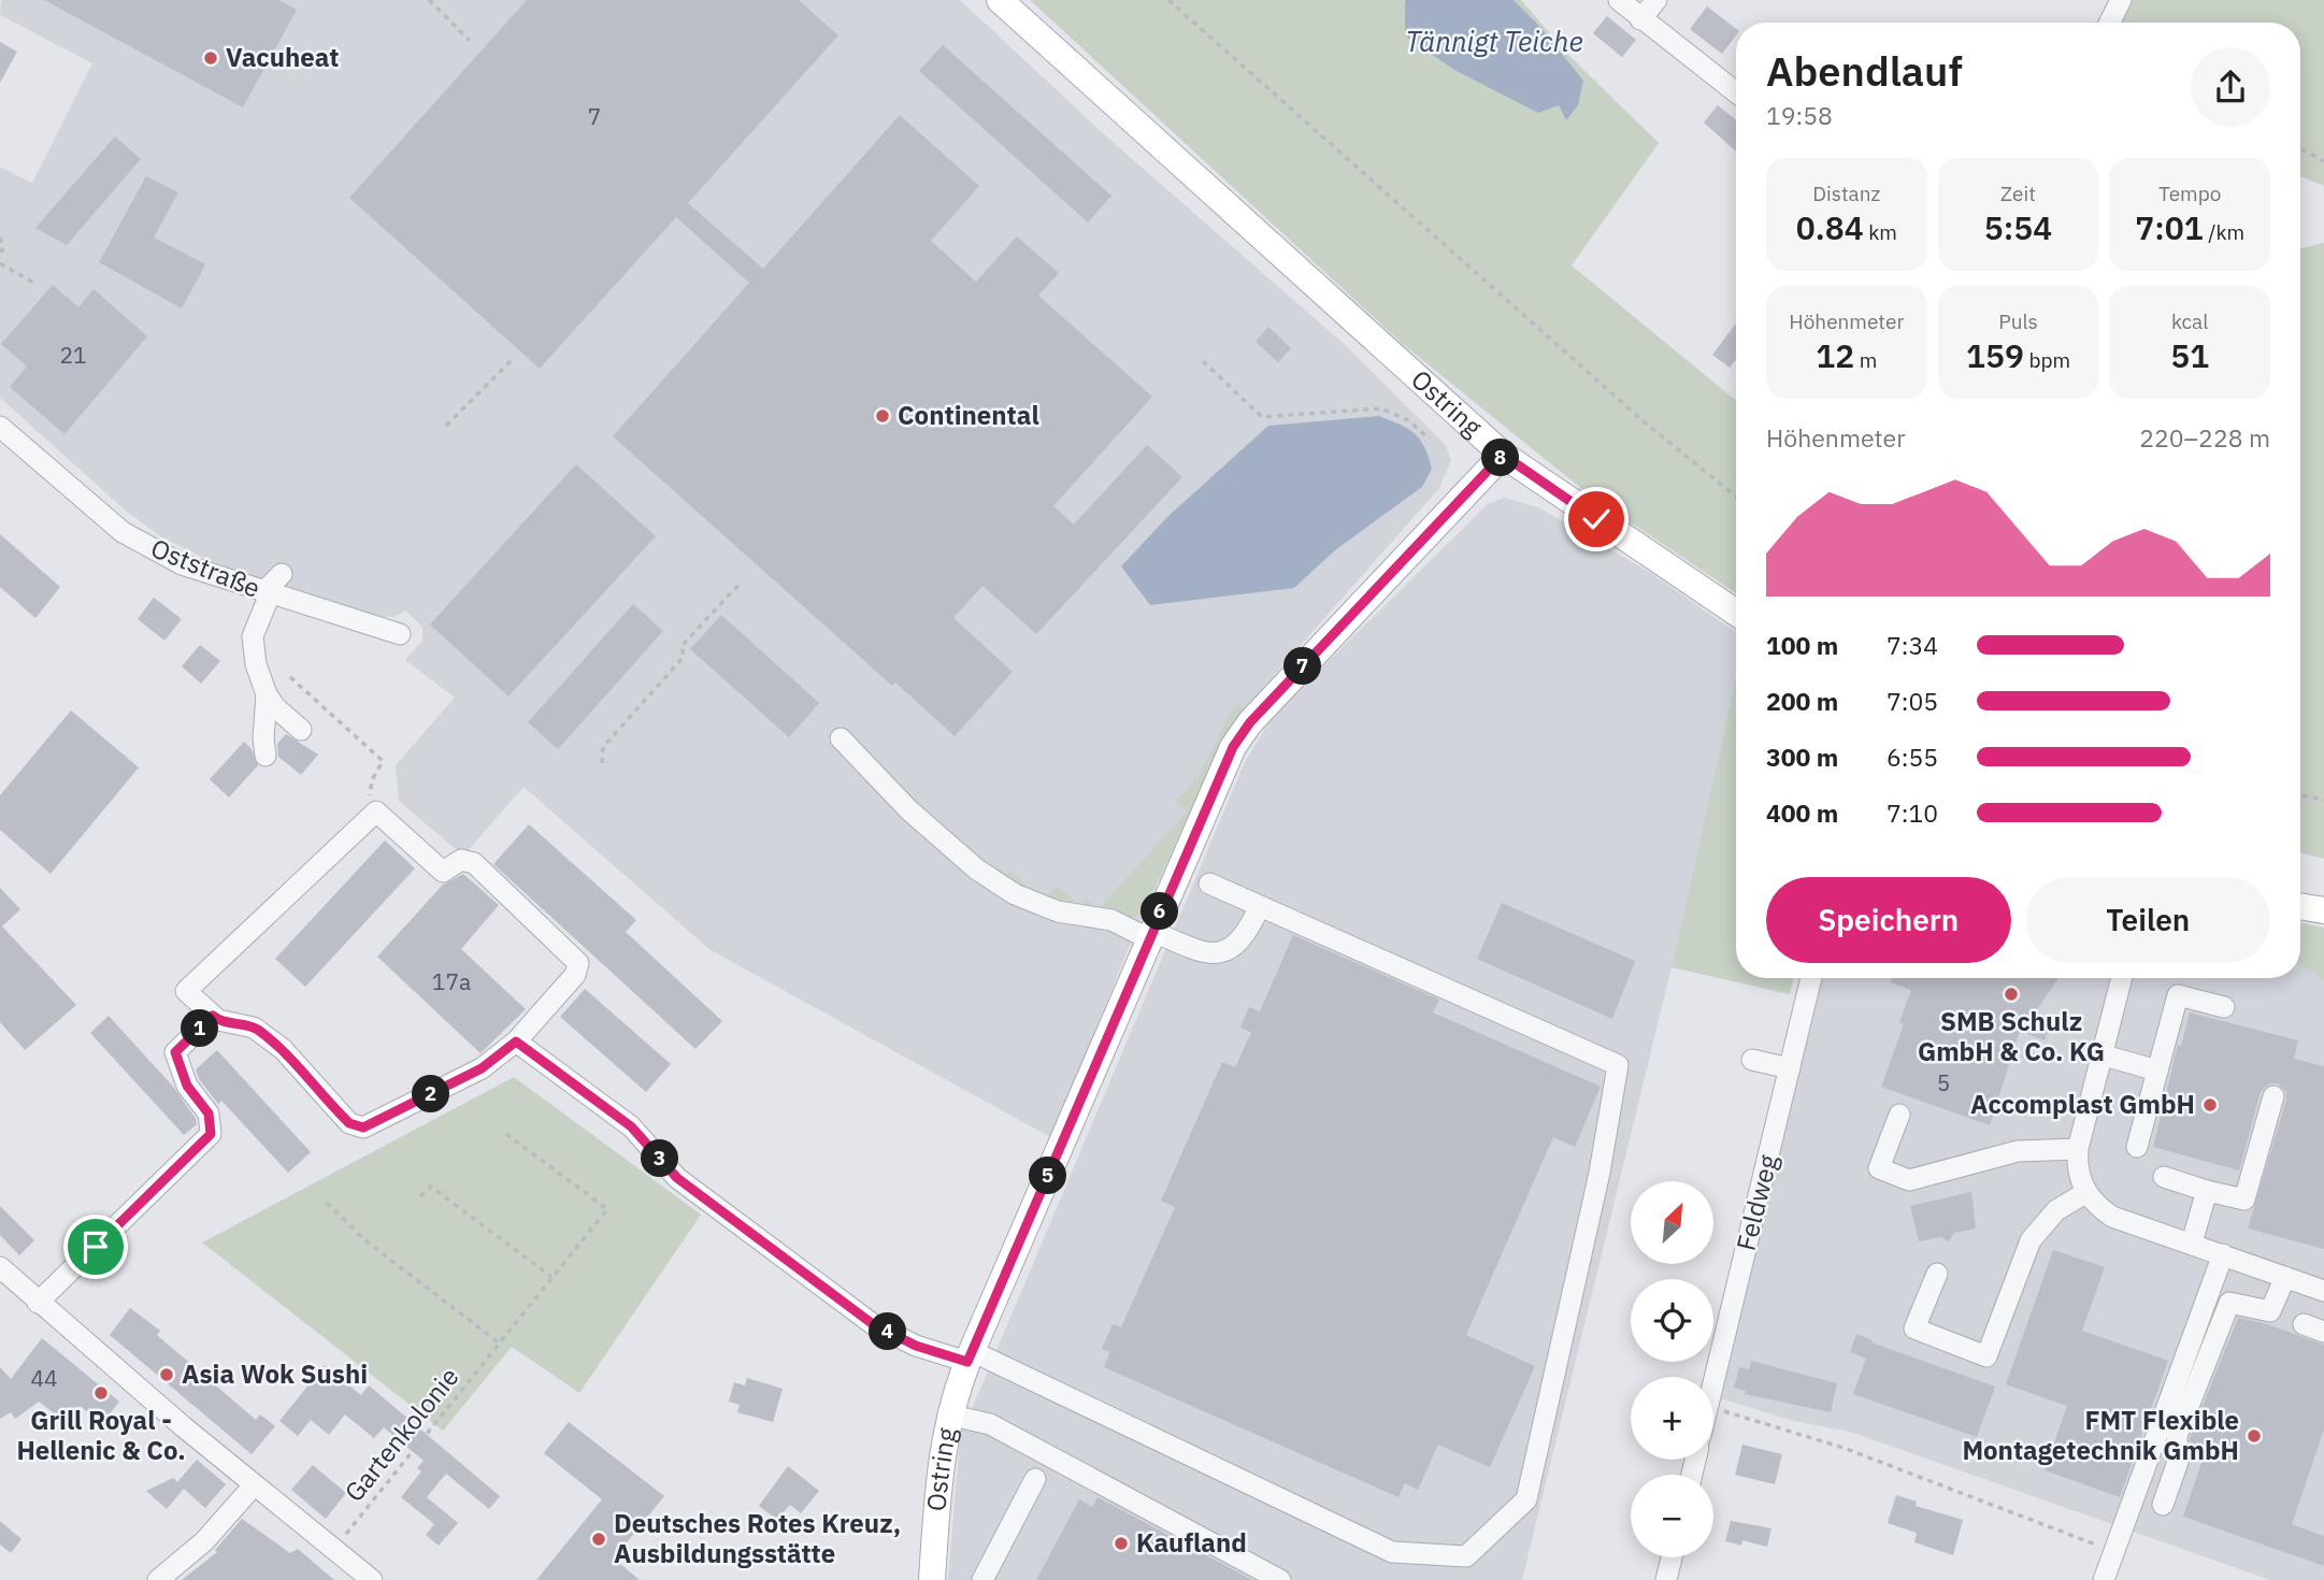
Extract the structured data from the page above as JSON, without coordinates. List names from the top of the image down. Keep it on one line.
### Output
{"streets":{"main road":["Ostring"],"street":["Oststraße","Feldweg"],"path":["Gartenkolonie"]},"water":["Tännigt Teiche"],"places":["Vacuheat","Continental","SMB Schulz GmbH & Co. KG","Accomplast GmbH","Asia Wok Sushi","Grill Royal - Hellenic & Co.","FMT Flexible Montagetechnik GmbH","Deutsches Rotes Kreuz, Ausbildungsstätte","Kaufland"],"house_numbers":["7","21","17a","5","44"],"north":"top right","page":{"heading":["Abendlauf","19:58"],"stats":[["Distanz","0.84 km"],["Zeit","5:54"],["Tempo","7:01 /km"],["Höhenmeter","12 m"],["Puls","159 bpm"],["kcal","51"]],"chart":["Höhenmeter","220–228 m"],"pins":["8","7","6","1","2","3","5","4"],"list":[{"name":"100 m","note":"7:34"},{"name":"200 m","note":"7:05"},{"name":"300 m","note":"6:55"},{"name":"400 m","note":"7:10"}],"buttons":["Speichern","Teilen"],"map_buttons":["+","−"]}}
